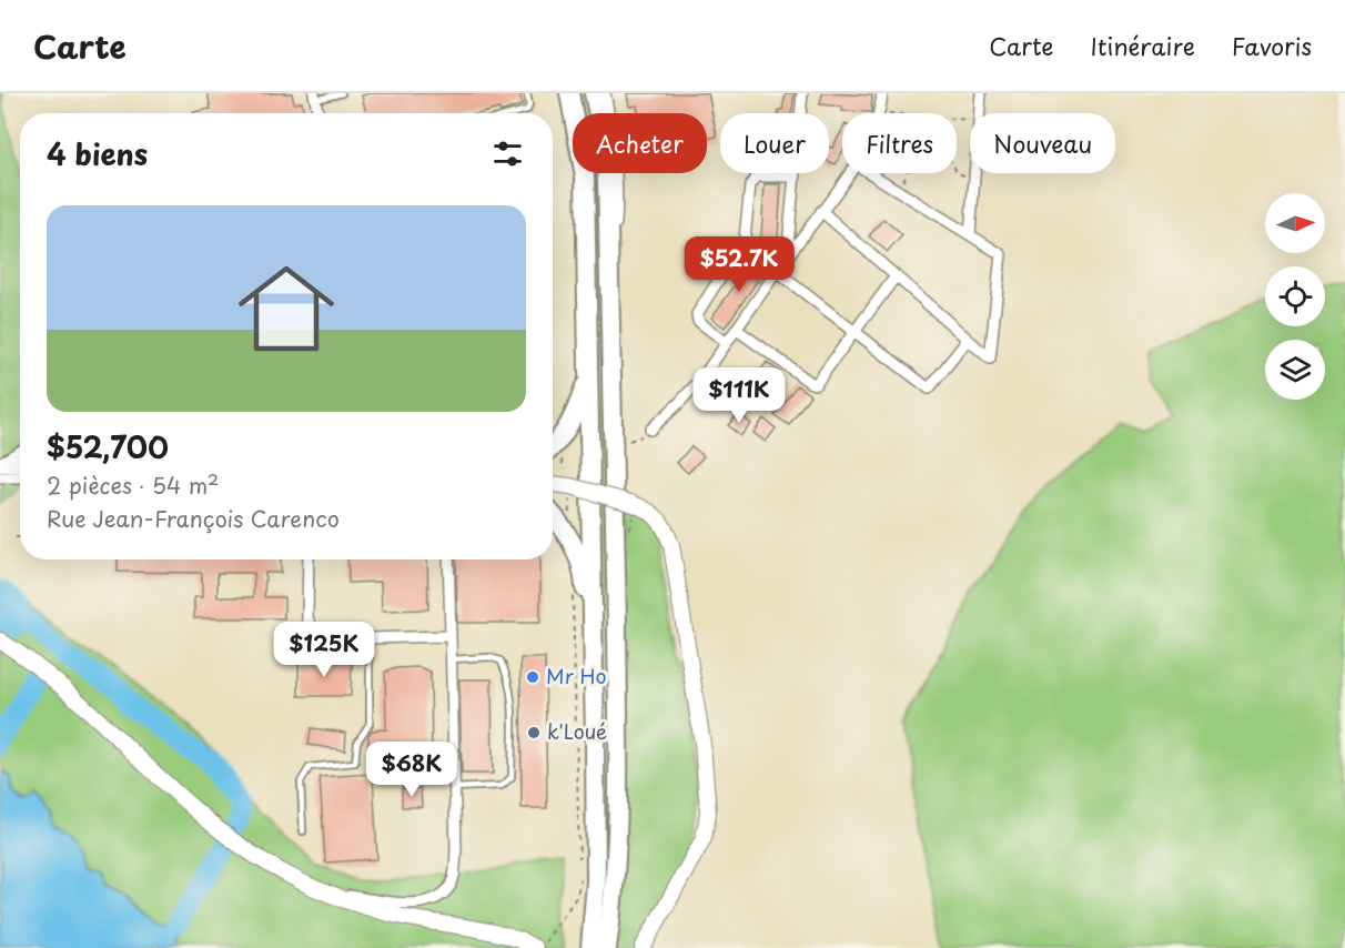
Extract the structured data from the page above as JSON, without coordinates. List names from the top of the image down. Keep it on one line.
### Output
{"places":["Mr Ho","k'Loué"],"north":"right","page":{"header":"Carte","nav":["Carte","Itinéraire","Favoris"],"chip":["Acheter","Louer","Filtres","Nouveau"],"heading":"4 biens","list":[{"name":"$52,700","note":"2 pièces · 54 m² · Rue Jean-François Carenco"}],"price":["$52.7K","$111K","$125K","$68K"]}}
